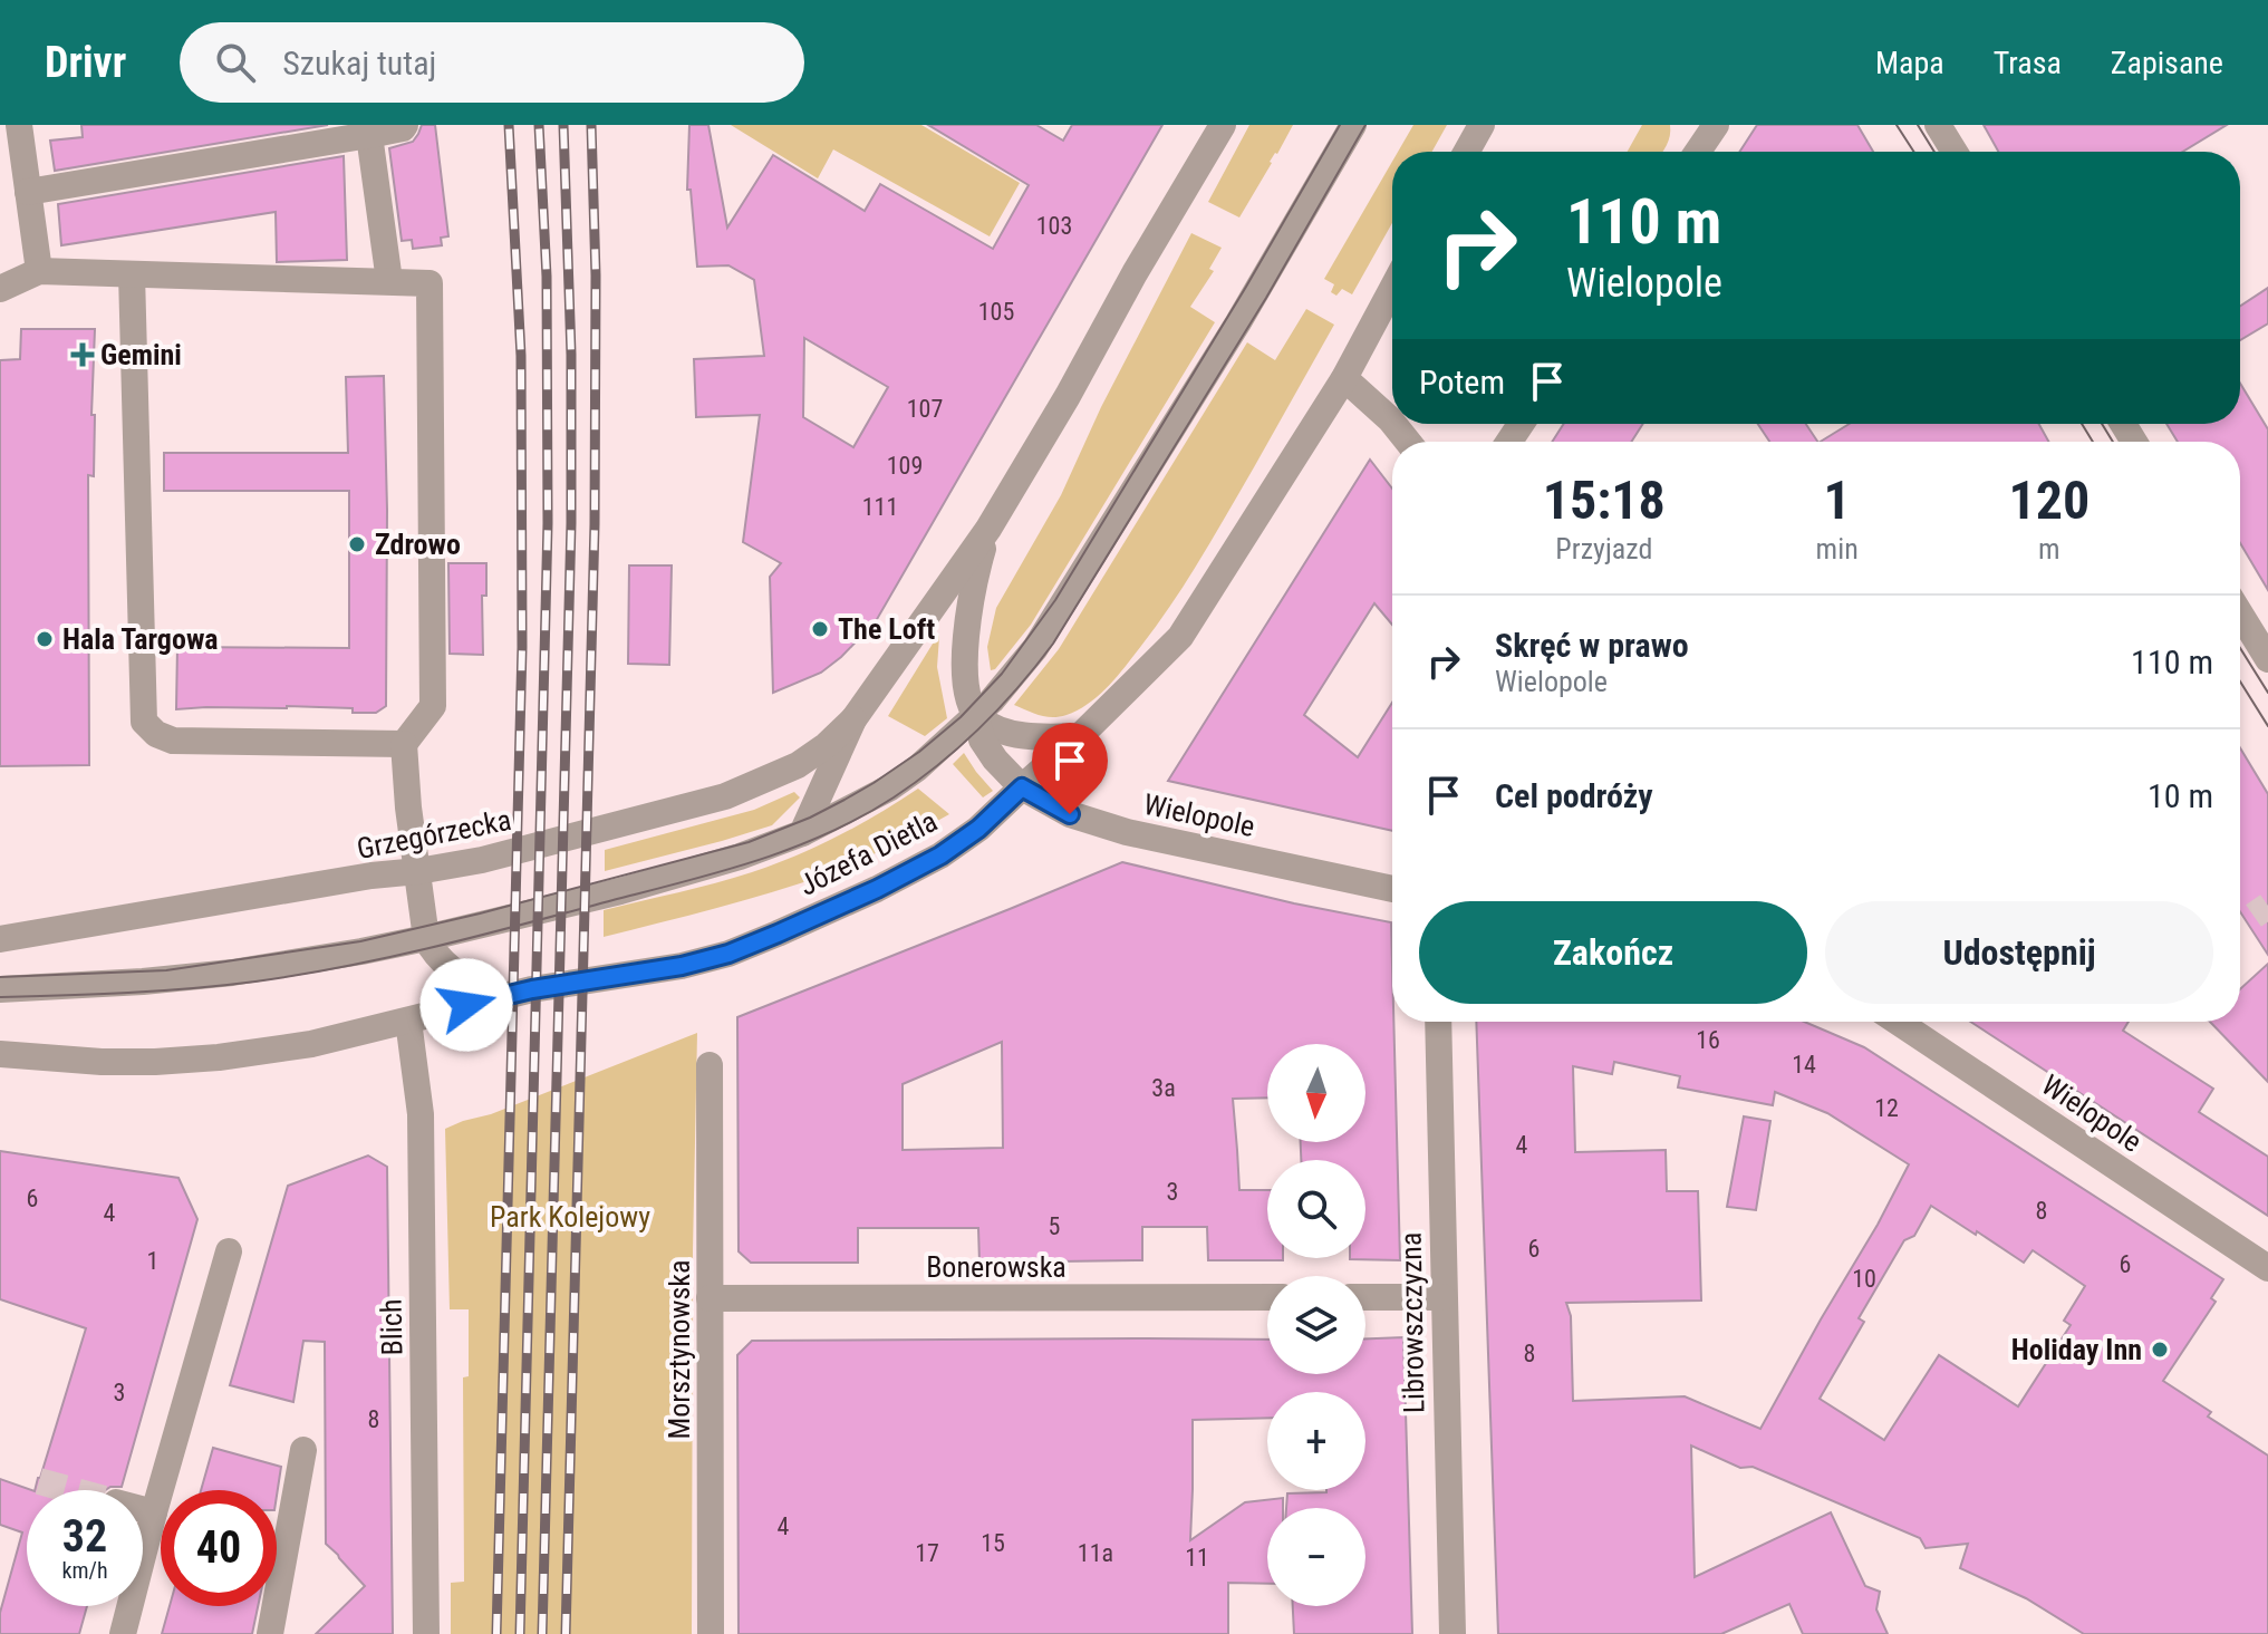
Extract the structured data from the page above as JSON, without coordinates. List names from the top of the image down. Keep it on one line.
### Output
{"streets":{"street":["Wielopole","Grzegórzecka","Józefa Dietla","Bonerowska","Librowszczyzna","Blich","Morsztynowska"]},"crossings":[["Wielopole","Józefa Dietla"],["Józefa Dietla","Blich"],["Bonerowska","Morsztynowska"]],"parks":["Park Kolejowy"],"places":{"health":["Gemini"],"other":["Zdrowo","The Loft","Hala Targowa","Holiday Inn"]},"house_numbers":["103","105","107","109","111","16","14","3a","12","4","3","6","8","4","5","6","1","6","10","8","3","8","4","15","17","11a","11"],"north":"bottom","page":{"header":"Drivr","search":"Szukaj tutaj","nav":["Mapa","Trasa","Zapisane"],"turn":["110 m","Wielopole"],"then":"Potem","eta":["15:18","Przyjazd","1","min","120","m"],"list":[{"name":"Skręć w prawo","note":"Wielopole","value":"110 m"},{"name":"Cel podróży","value":"10 m"}],"buttons":["Zakończ","Udostępnij"],"map_buttons":["+","−"],"speed":"32 km/h","limit":"40"}}
